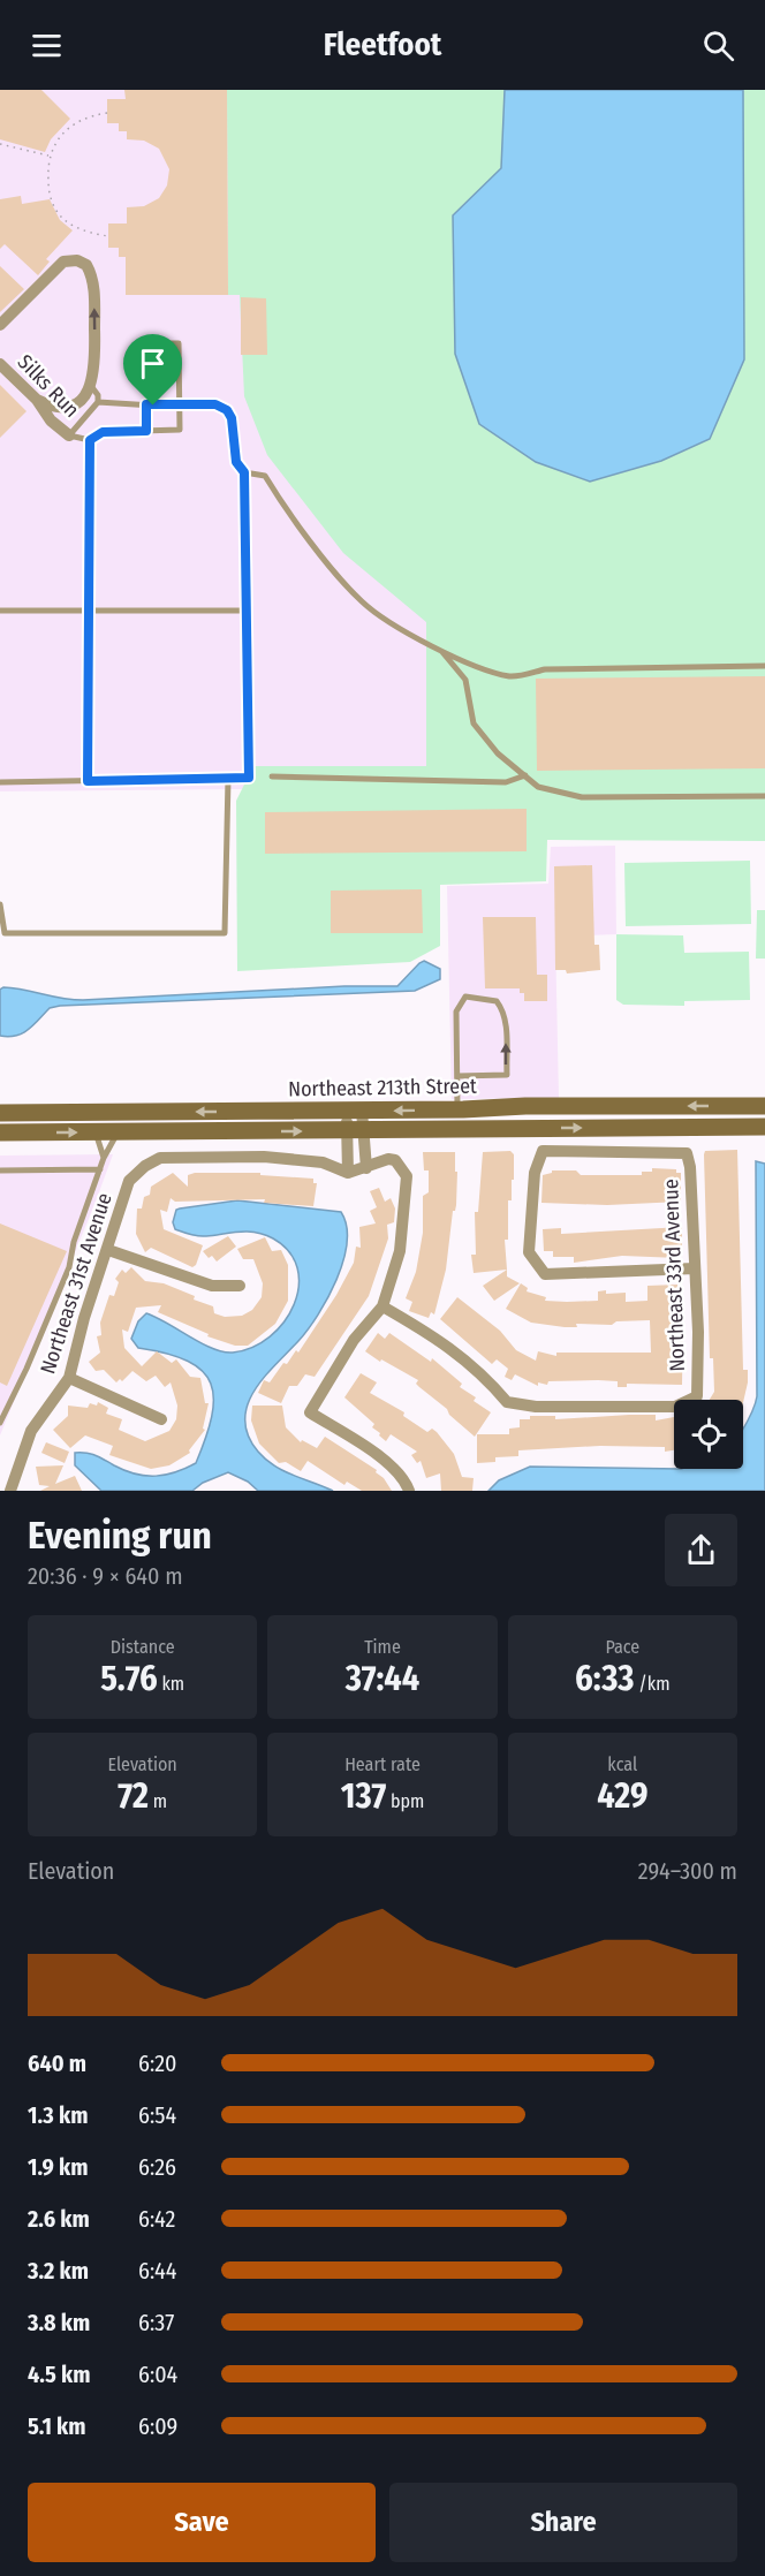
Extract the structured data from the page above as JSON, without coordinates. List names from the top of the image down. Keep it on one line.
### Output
{"streets":{"street":["Silks Run","Northeast 213th Street","Northeast 33rd Avenue","Northeast 31st Avenue"]},"page":{"header":"Fleetfoot","heading":["Evening run","20:36 · 9 × 640 m"],"stats":[["Distance","5.76 km"],["Time","37:44"],["Pace","6:33 /km"],["Elevation","72 m"],["Heart rate","137 bpm"],["kcal","429"]],"chart":["Elevation","294–300 m"],"list":[{"name":"640 m","note":"6:20"},{"name":"1.3 km","note":"6:54"},{"name":"1.9 km","note":"6:26"},{"name":"2.6 km","note":"6:42"},{"name":"3.2 km","note":"6:44"},{"name":"3.8 km","note":"6:37"},{"name":"4.5 km","note":"6:04"},{"name":"5.1 km","note":"6:09"}],"buttons":["Save","Share"]}}
